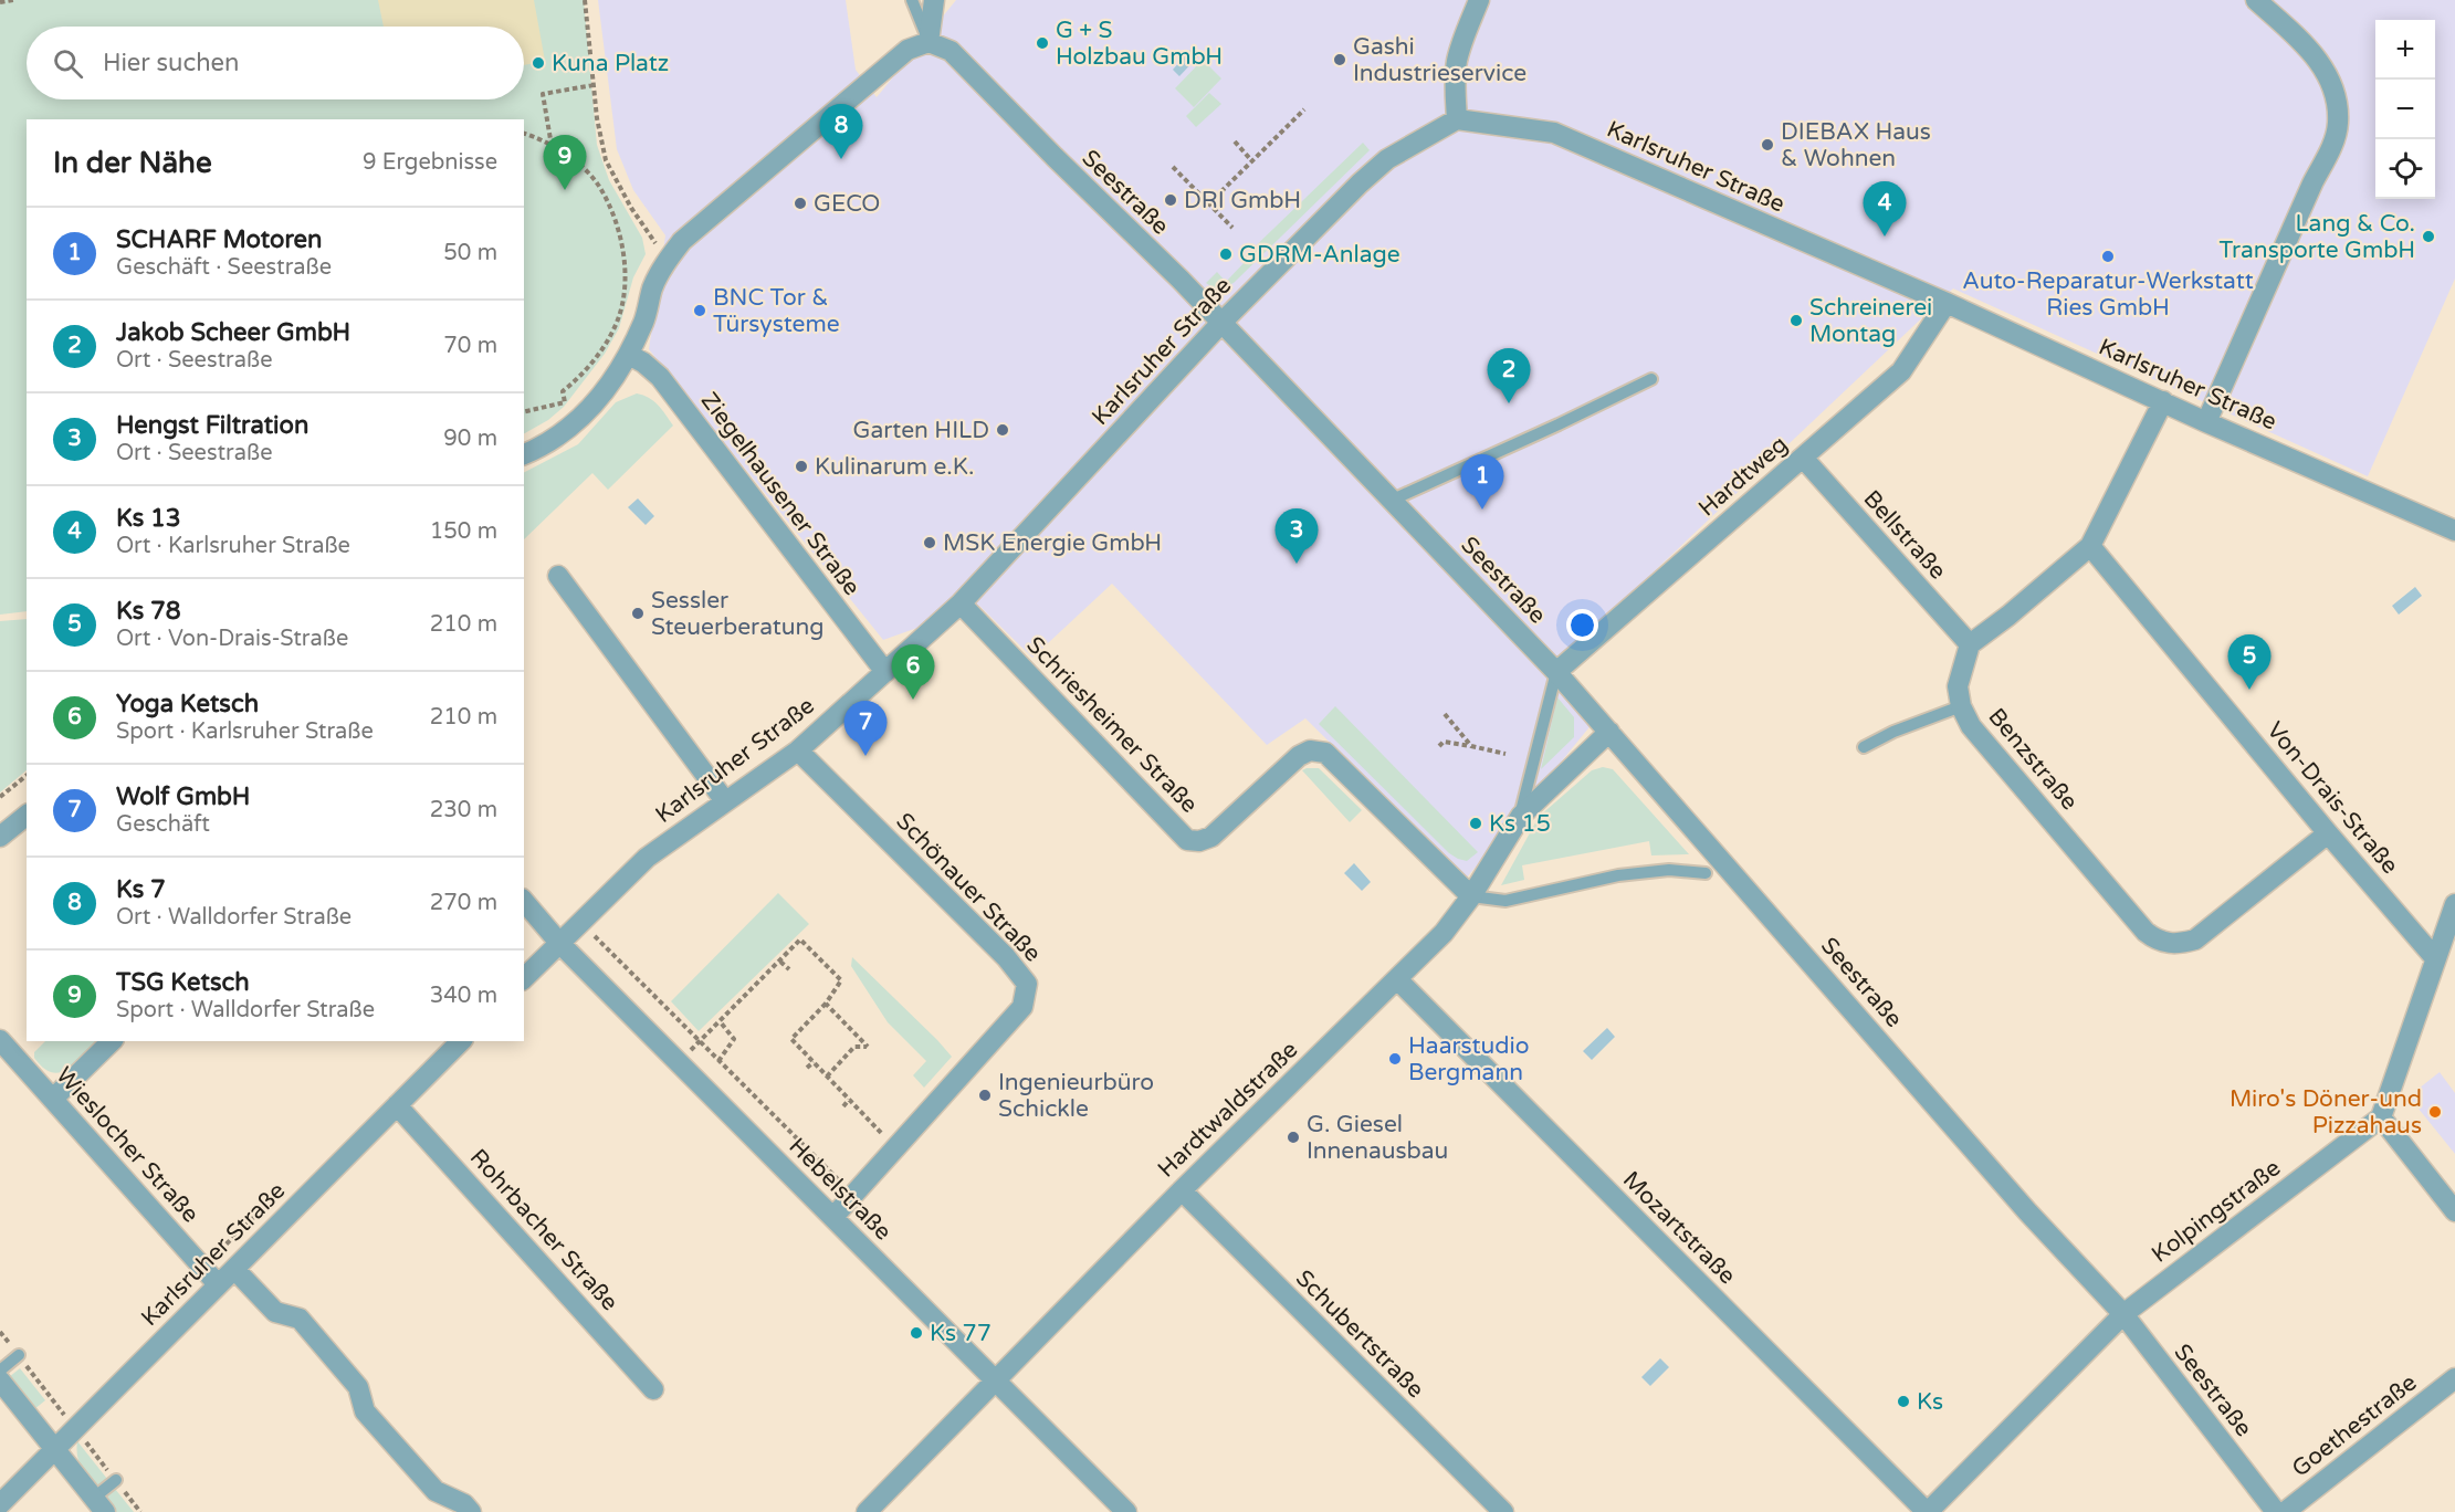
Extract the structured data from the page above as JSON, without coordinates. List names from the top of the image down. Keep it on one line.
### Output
{"streets":{"street":["Karlsruher Straße","Seestraße","Hardtweg","Ziegelhausener Straße","Bellstraße","Schriesheimer Straße","Benzstraße","Von-Drais-Straße","Schönauer Straße","Hardtwaldstraße","Wieslocher Straße","Hebelstraße","Kolpingstraße","Mozartstraße","Rohrbacher Straße","Schubertstraße","Goethestraße"]},"crossings":[["Karlsruher Straße","Seestraße"],["Karlsruher Straße","Hardtweg"],["Karlsruher Straße","Ziegelhausener Straße"],["Karlsruher Straße","Schriesheimer Straße"],["Karlsruher Straße","Schönauer Straße"],["Karlsruher Straße","Wieslocher Straße"],["Karlsruher Straße","Hebelstraße"],["Karlsruher Straße","Rohrbacher Straße"],["Seestraße","Hardtweg"],["Seestraße","Hardtwaldstraße"],["Seestraße","Kolpingstraße"],["Hardtweg","Bellstraße"],["Bellstraße","Benzstraße"],["Schriesheimer Straße","Hardtwaldstraße"],["Benzstraße","Von-Drais-Straße"],["Schönauer Straße","Hebelstraße"],["Hardtwaldstraße","Hebelstraße"],["Hardtwaldstraße","Mozartstraße"],["Hardtwaldstraße","Schubertstraße"],["Kolpingstraße","Mozartstraße"]],"places":["G + S Holzbau GmbH","Gashi Industrieservice","Kuna Platz","DIEBAX Haus & Wohnen","DRI GmbH","GECO","Lang & Co. Transporte GmbH","GDRM-Anlage","Auto-Reparatur-Werkstatt Ries GmbH","BNC Tor & Türsysteme","Schreinerei Montag","Garten HILD","Kulinarum e.K.","MSK Energie GmbH","Sessler Steuerberatung","Ks 15","Haarstudio Bergmann","Ingenieurbüro Schickle","Miro's Döner-und Pizzahaus","G. Giesel Innenausbau","Ks 77","Ks"],"page":{"map_buttons":["+","−"],"search":"Hier suchen","pins":["8","9","4","2","1","3","5","6","7"],"heading":["In der Nähe","9 Ergebnisse"],"list":[{"mark":"1","name":"SCHARF Motoren","note":"Geschäft · Seestraße","value":"50 m"},{"mark":"2","name":"Jakob Scheer GmbH","note":"Ort · Seestraße","value":"70 m"},{"mark":"3","name":"Hengst Filtration","note":"Ort · Seestraße","value":"90 m"},{"mark":"4","name":"Ks 13","note":"Ort · Karlsruher Straße","value":"150 m"},{"mark":"5","name":"Ks 78","note":"Ort · Von-Drais-Straße","value":"210 m"},{"mark":"6","name":"Yoga Ketsch","note":"Sport · Karlsruher Straße","value":"210 m"},{"mark":"7","name":"Wolf GmbH","note":"Geschäft","value":"230 m"},{"mark":"8","name":"Ks 7","note":"Ort · Walldorfer Straße","value":"270 m"},{"mark":"9","name":"TSG Ketsch","note":"Sport · Walldorfer Straße","value":"340 m"}]}}
